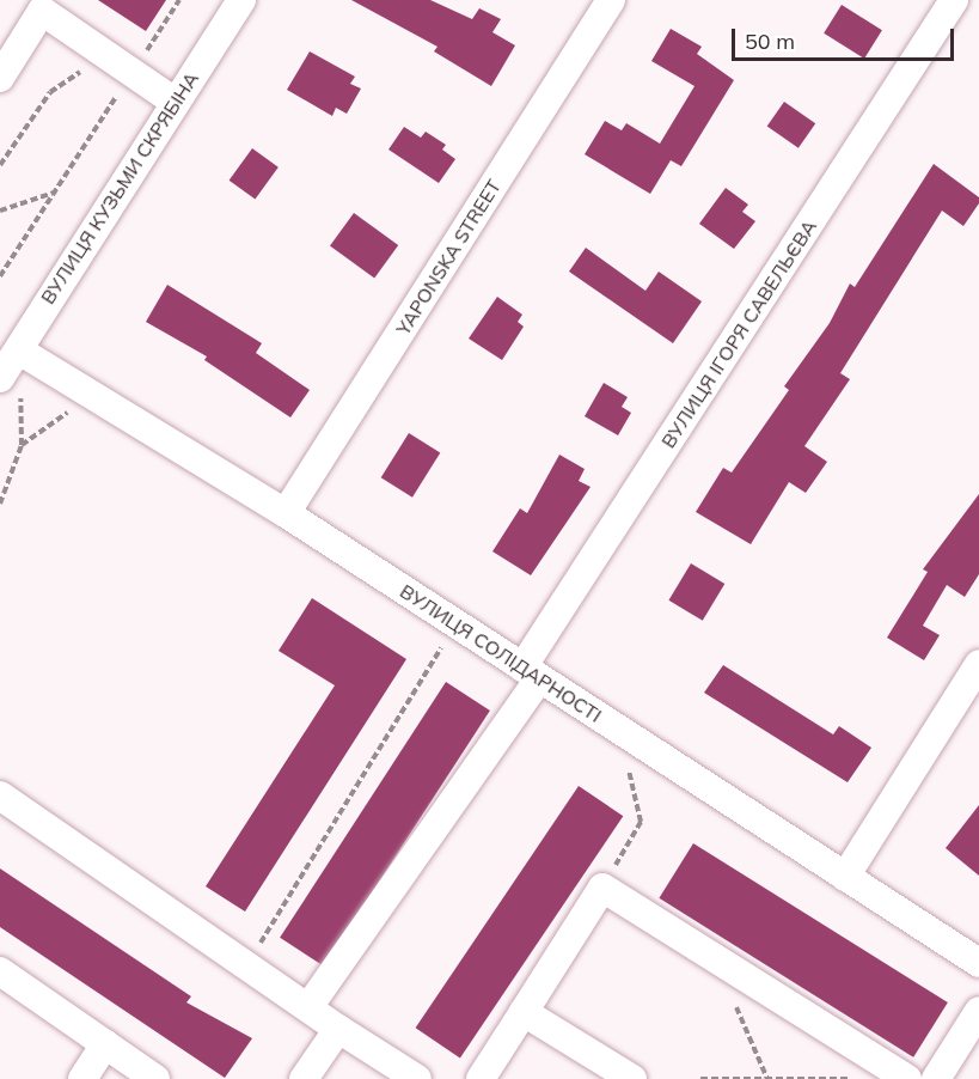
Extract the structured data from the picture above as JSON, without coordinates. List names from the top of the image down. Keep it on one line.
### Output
{"streets":{"street":["ВУЛИЦЯ КУЗЬМИ СКРЯБІНА","YAPONSKA STREET","ВУЛИЦЯ ІГОРЯ САВЕЛЬЄВА","ВУЛИЦЯ СОЛІДАРНОСТІ"]},"crossings":[["YAPONSKA STREET","ВУЛИЦЯ СОЛІДАРНОСТІ"],["ВУЛИЦЯ ІГОРЯ САВЕЛЬЄВА","ВУЛИЦЯ СОЛІДАРНОСТІ"]],"scale_bar":"50 m"}
